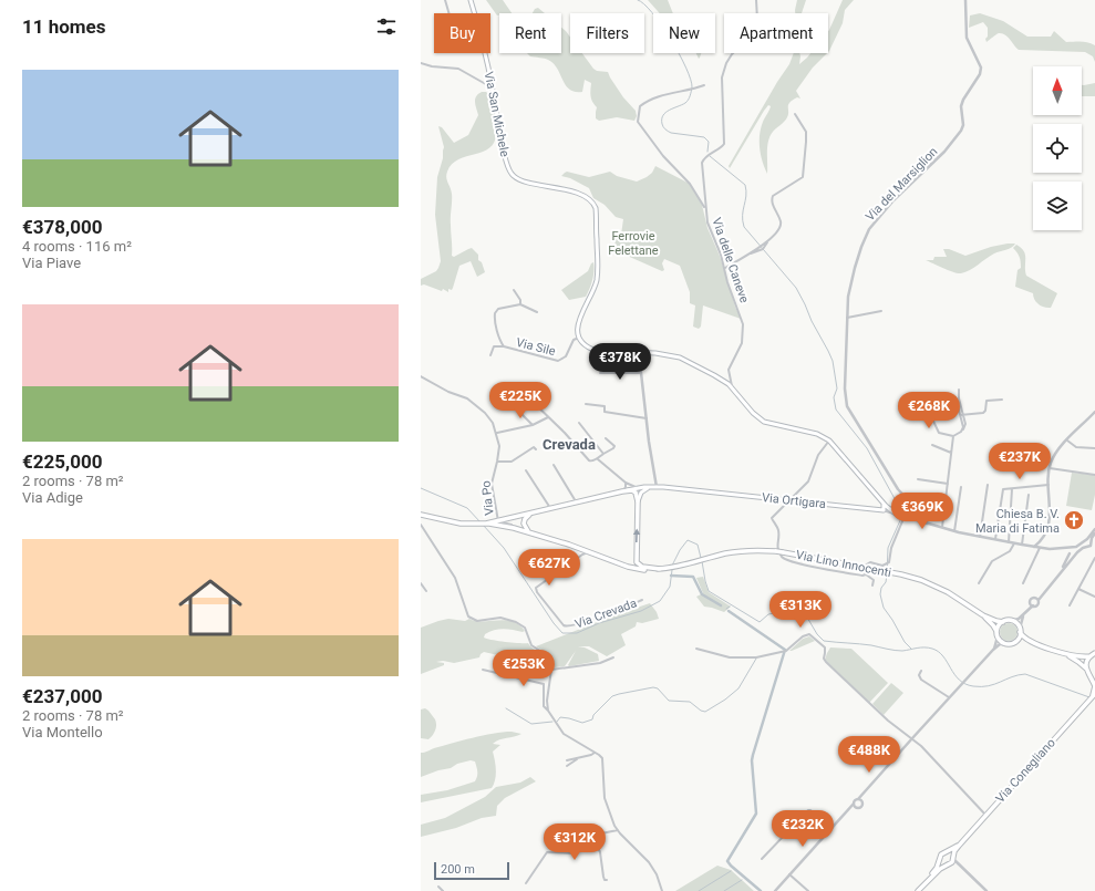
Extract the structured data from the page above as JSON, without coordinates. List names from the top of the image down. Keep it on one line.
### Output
{"streets":{"main road":["Via San Michele","Via Ortigara","Via Lino Innocenti","Via Conegliano"],"street":["Via del Marsiglion","Via delle Caneve","Via Sile","Via Po","Via Crevada"]},"crossings":[["Via San Michele","Via Sile"],["Via del Marsiglion","Via Ortigara"]],"districts":["Crevada"],"parks":["Ferrovie Felettane"],"places":{"church":["Chiesa B. V. Maria di Fatima"]},"scale_bar":"200 m","north":"top","page":{"heading":"11 homes","chip":["Buy","Rent","Filters","New","Apartment"],"list":[{"name":"€378,000","note":"4 rooms · 116 m² · Via Piave"},{"name":"€225,000","note":"2 rooms · 78 m² · Via Adige"},{"name":"€237,000","note":"2 rooms · 78 m² · Via Montello"}],"price":["€378K","€225K","€268K","€237K","€369K","€627K","€313K","€253K","€488K","€232K","€312K"],"scale":"200 m"}}
